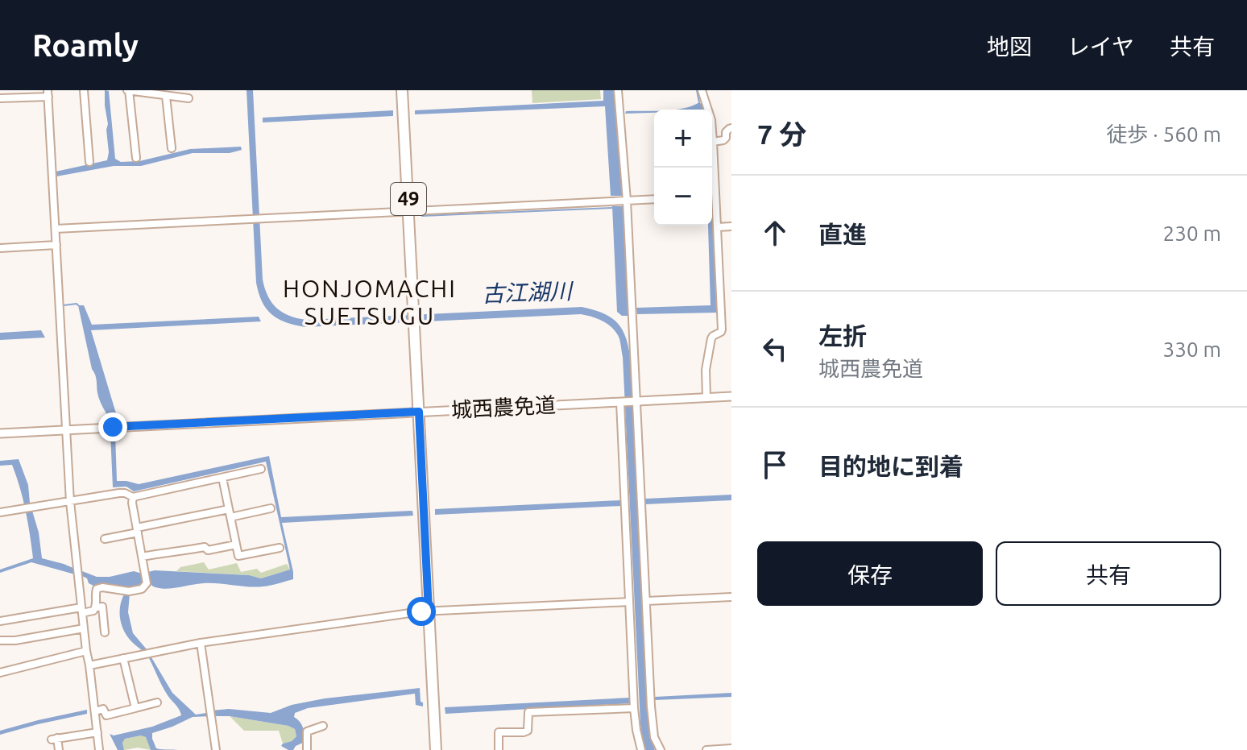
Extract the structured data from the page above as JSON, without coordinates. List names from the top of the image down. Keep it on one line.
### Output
{"streets":{"main road":["49"],"street":["城西農免道"]},"crossings":[["49","城西農免道"]],"districts":["HONJOMACHI SUETSUGU"],"water":["古江湖川"],"page":{"header":"Roamly","nav":["地図","レイヤ","共有"],"heading":["7 分","徒歩 · 560 m"],"map_buttons":["+","−"],"list":[["直進","230 m"],["左折","城西農免道","330 m"],"目的地に到着"],"buttons":["保存","共有"]}}
